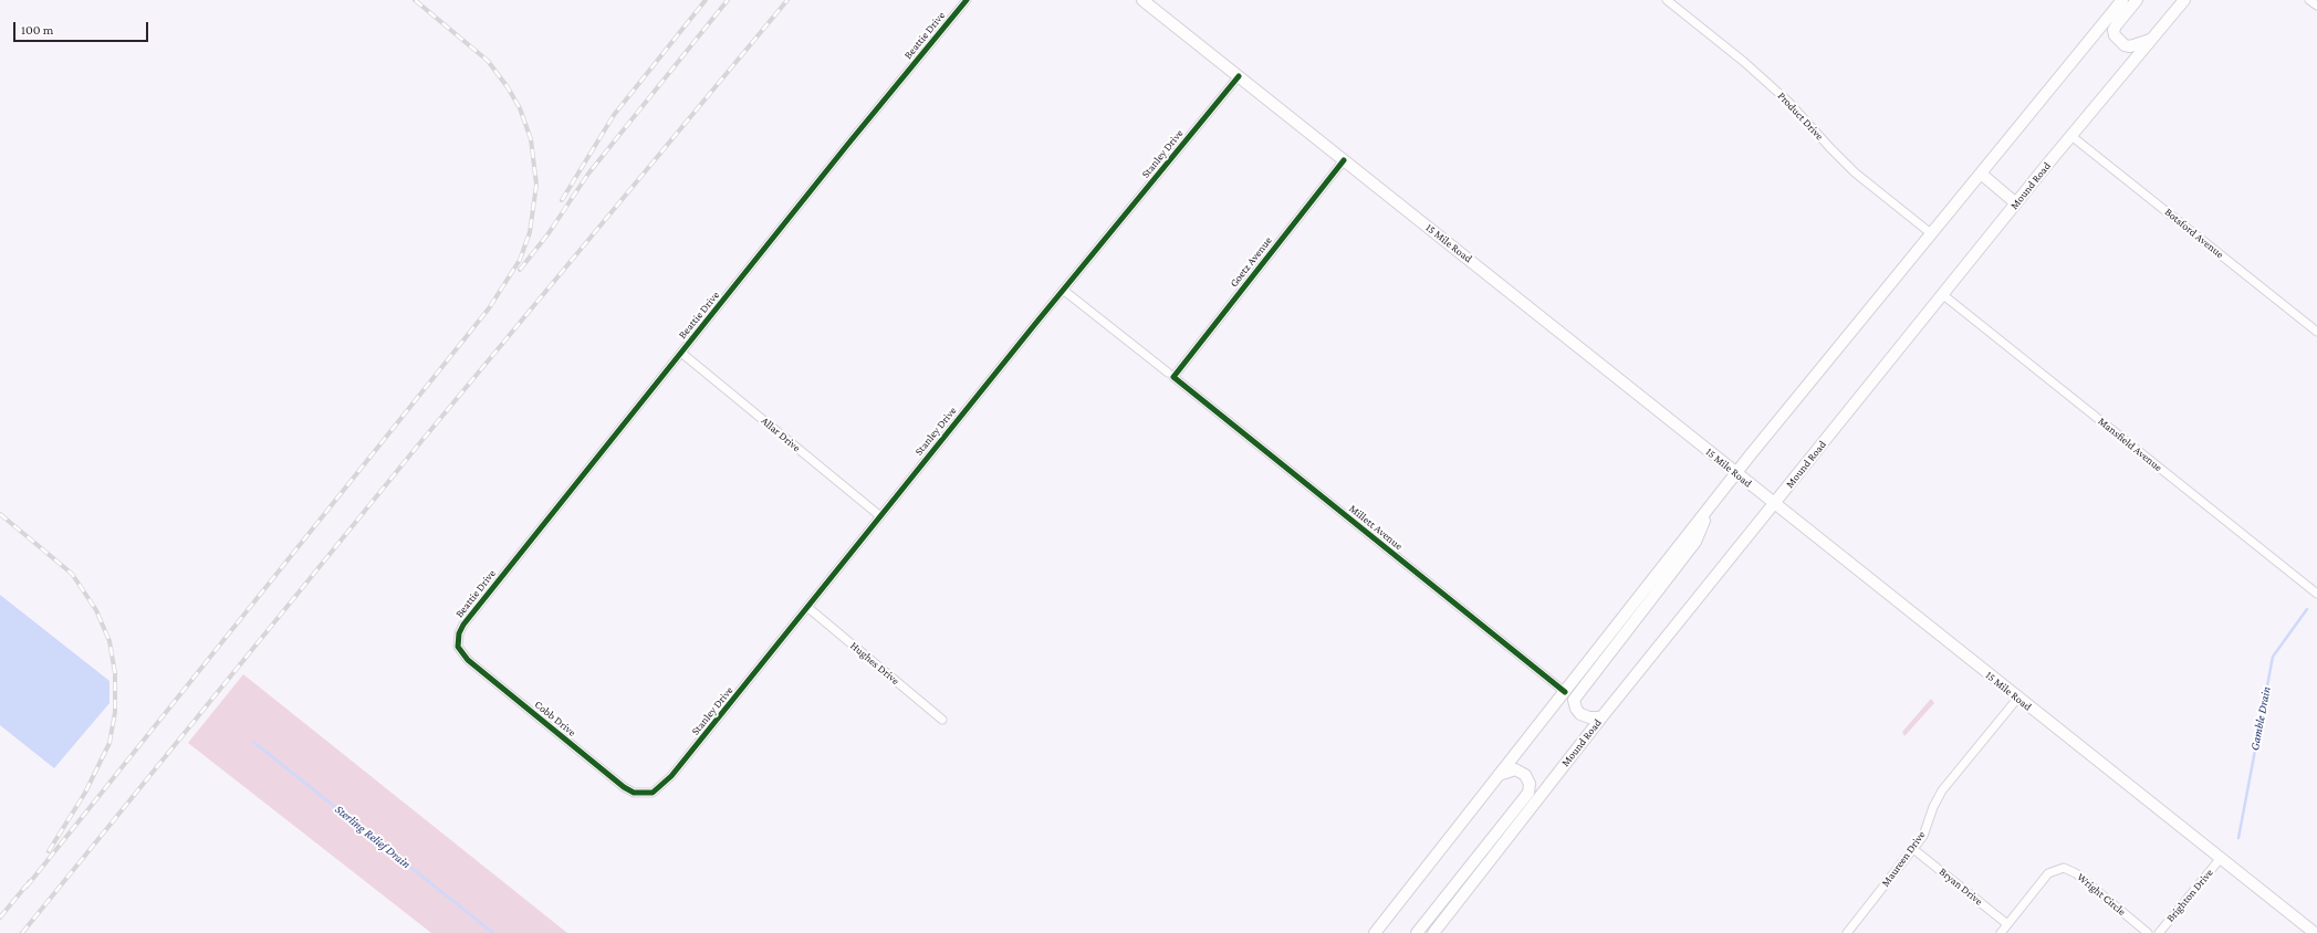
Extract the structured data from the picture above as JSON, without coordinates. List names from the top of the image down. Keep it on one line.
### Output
{"streets":{"main road":["Mound Road","15 Mile Road"],"street":["Beattie Drive","Product Drive","Stanley Drive","Botsford Avenue","Goetz Avenue","Allar Drive","Mansfield Avenue","Millett Avenue","Hughes Drive","Cobb Drive","Maureen Drive","Bryan Drive","Wright Circle","Brighton Drive"]},"crossings":[["Beattie Drive","Allar Drive"],["Beattie Drive","Cobb Drive"],["Stanley Drive","15 Mile Road"],["Stanley Drive","Allar Drive"],["Stanley Drive","Millett Avenue"],["Stanley Drive","Hughes Drive"],["Stanley Drive","Cobb Drive"],["Mound Road","Botsford Avenue"],["Mound Road","15 Mile Road"],["Mound Road","Mansfield Avenue"],["15 Mile Road","Goetz Avenue"],["15 Mile Road","Maureen Drive"],["15 Mile Road","Brighton Drive"],["Goetz Avenue","Millett Avenue"],["Maureen Drive","Bryan Drive"],["Bryan Drive","Wright Circle"]],"water":["Gamble Drain","Sterling Relief Drain"],"scale_bar":"100 m"}
